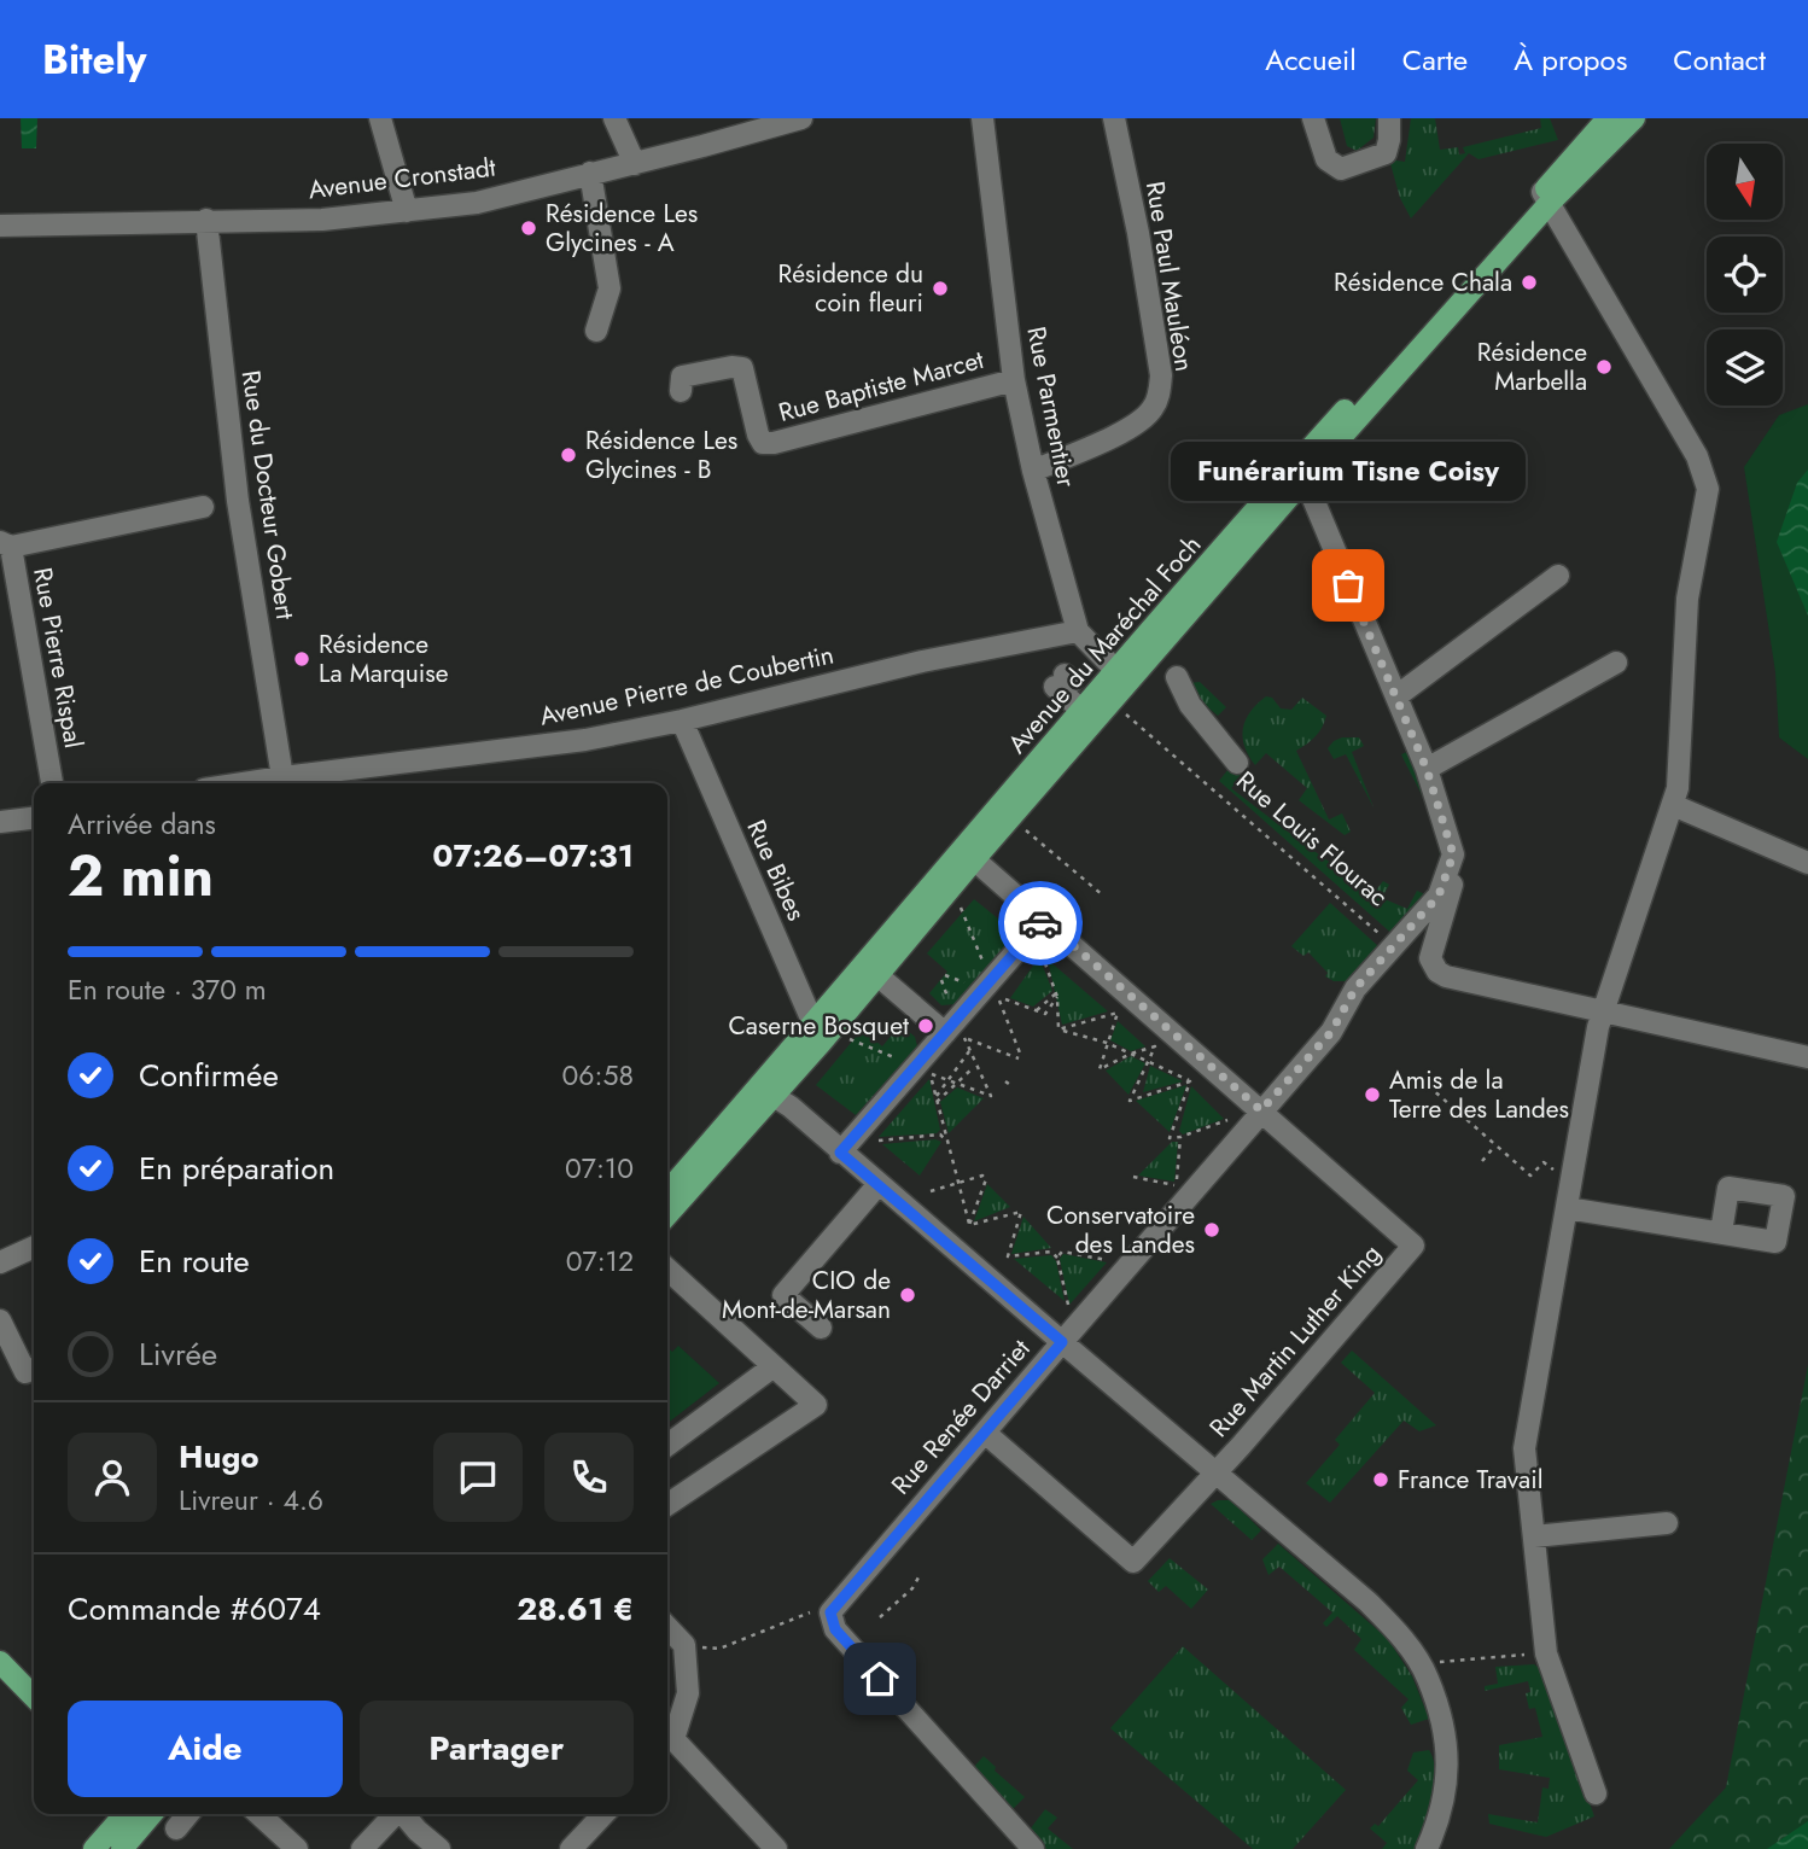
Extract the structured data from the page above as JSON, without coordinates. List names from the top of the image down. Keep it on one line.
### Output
{"streets":{"main road":["Avenue du Maréchal Foch"],"street":["Avenue Cronstadt","Rue Paul Mauléon","Rue Baptiste Marcet","Rue Parmentier","Rue du Docteur Gobert","Rue Pierre Rispal","Avenue Pierre de Coubertin","Rue Bibes","Rue Martin Luther King","Rue Renée Darriet"],"path":["Rue Louis Flourac"]},"crossings":[["Avenue Cronstadt","Rue du Docteur Gobert"],["Rue Paul Mauléon","Rue Parmentier"],["Rue Baptiste Marcet","Rue Parmentier"],["Rue Parmentier","Avenue du Maréchal Foch"],["Rue Parmentier","Avenue Pierre de Coubertin"],["Rue du Docteur Gobert","Avenue Pierre de Coubertin"],["Avenue du Maréchal Foch","Rue Louis Flourac"],["Avenue du Maréchal Foch","Rue Bibes"],["Avenue Pierre de Coubertin","Rue Bibes"],["Rue Martin Luther King","Rue Renée Darriet"]],"places":["Résidence Les Glycines - A","Résidence Chala","Résidence du coin fleuri","Résidence Marbella","Résidence Les Glycines - B","Funérarium Tisne Coisy","Résidence La Marquise","Caserne Bosquet","Amis de la Terre des Landes","Conservatoire des Landes","CIO de Mont-de-Marsan","France Travail"],"north":"bottom","page":{"header":"Bitely","nav":["Accueil","Carte","À propos","Contact"],"bubble":"Funérarium Tisne Coisy","heading":["2 min","Arrivée dans","07:26–07:31"],"panel":["Hugo","Livreur · 4.6","Commande #6074","28.61 €"],"bar":"En route · 370 m","list":[["Confirmée","06:58"],["En préparation","07:10"],["En route","07:12"],"Livrée"],"buttons":["Aide","Partager"]}}
